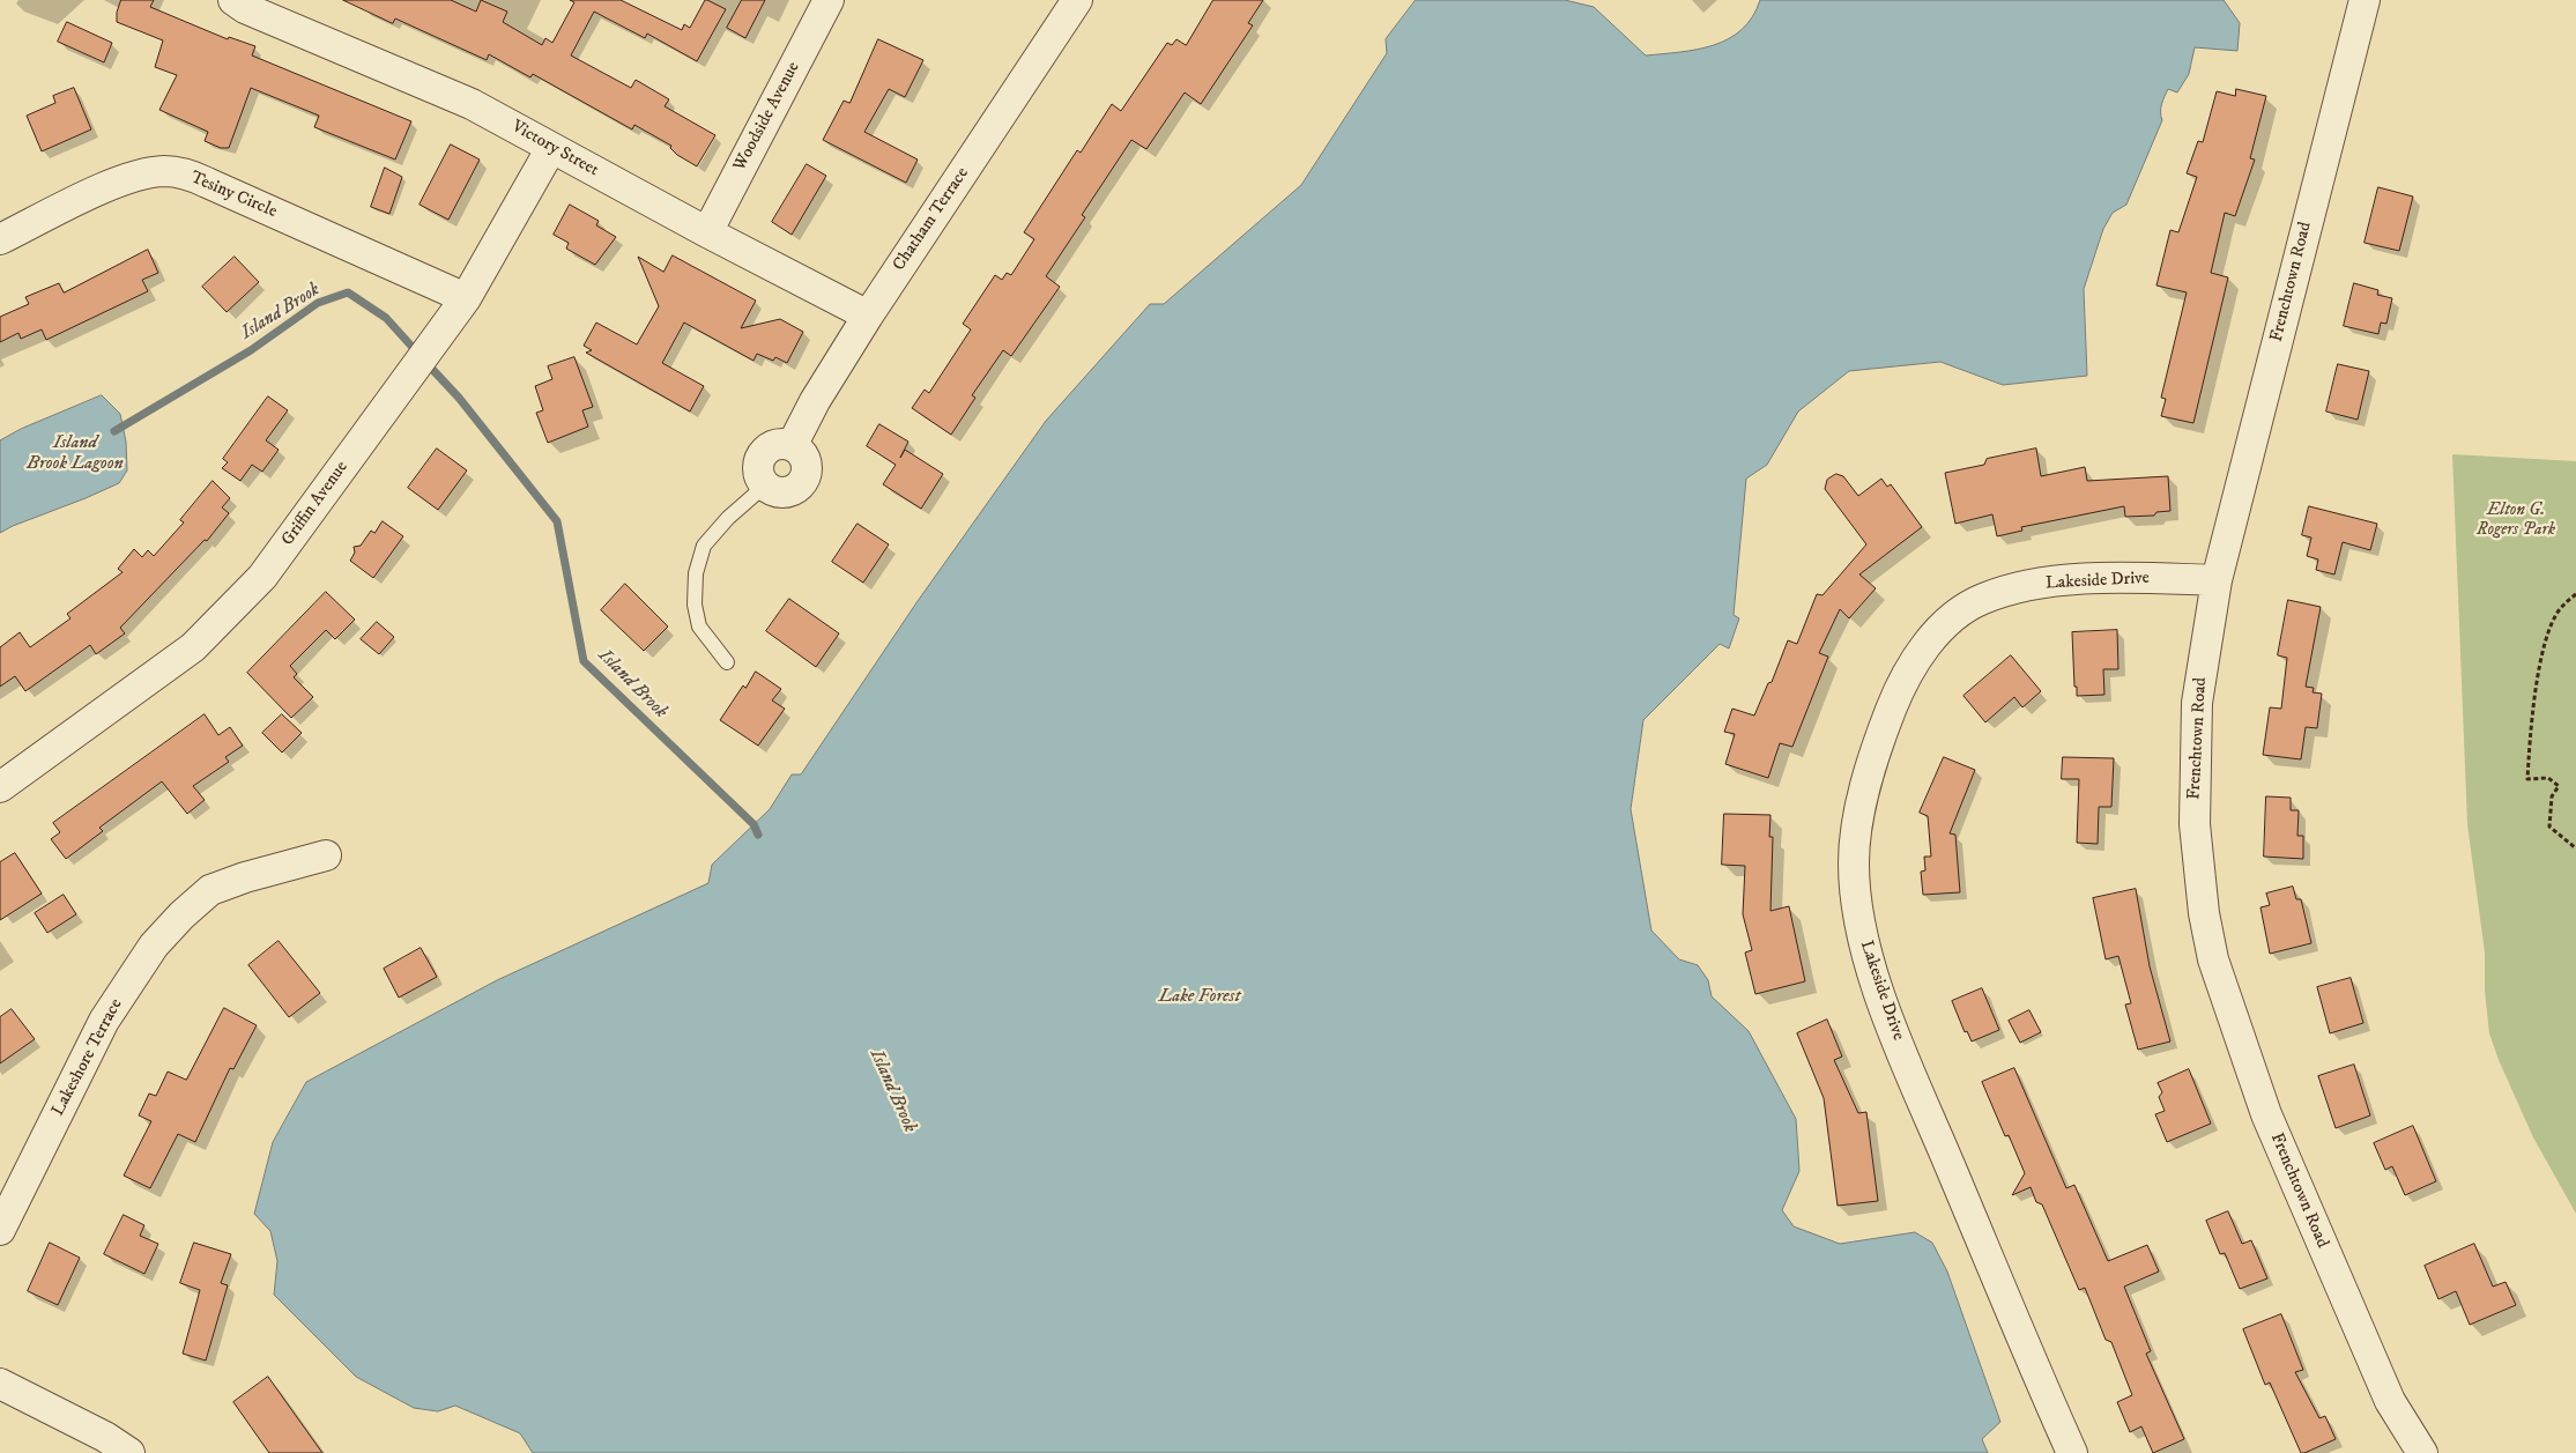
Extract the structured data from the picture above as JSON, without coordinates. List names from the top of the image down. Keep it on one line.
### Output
{"streets":{"street":["Woodside Avenue","Victory Street","Tesiny Circle","Chatham Terrace","Frenchtown Road","Griffin Avenue","Lakeside Drive","Lakeshore Terrace"]},"crossings":[["Woodside Avenue","Victory Street"],["Victory Street","Chatham Terrace"],["Victory Street","Griffin Avenue"],["Tesiny Circle","Griffin Avenue"],["Frenchtown Road","Lakeside Drive"]],"water":["Island Brook","Island Brook Lagoon","Lake Forest"],"parks":["Elton G. Rogers Park"]}
